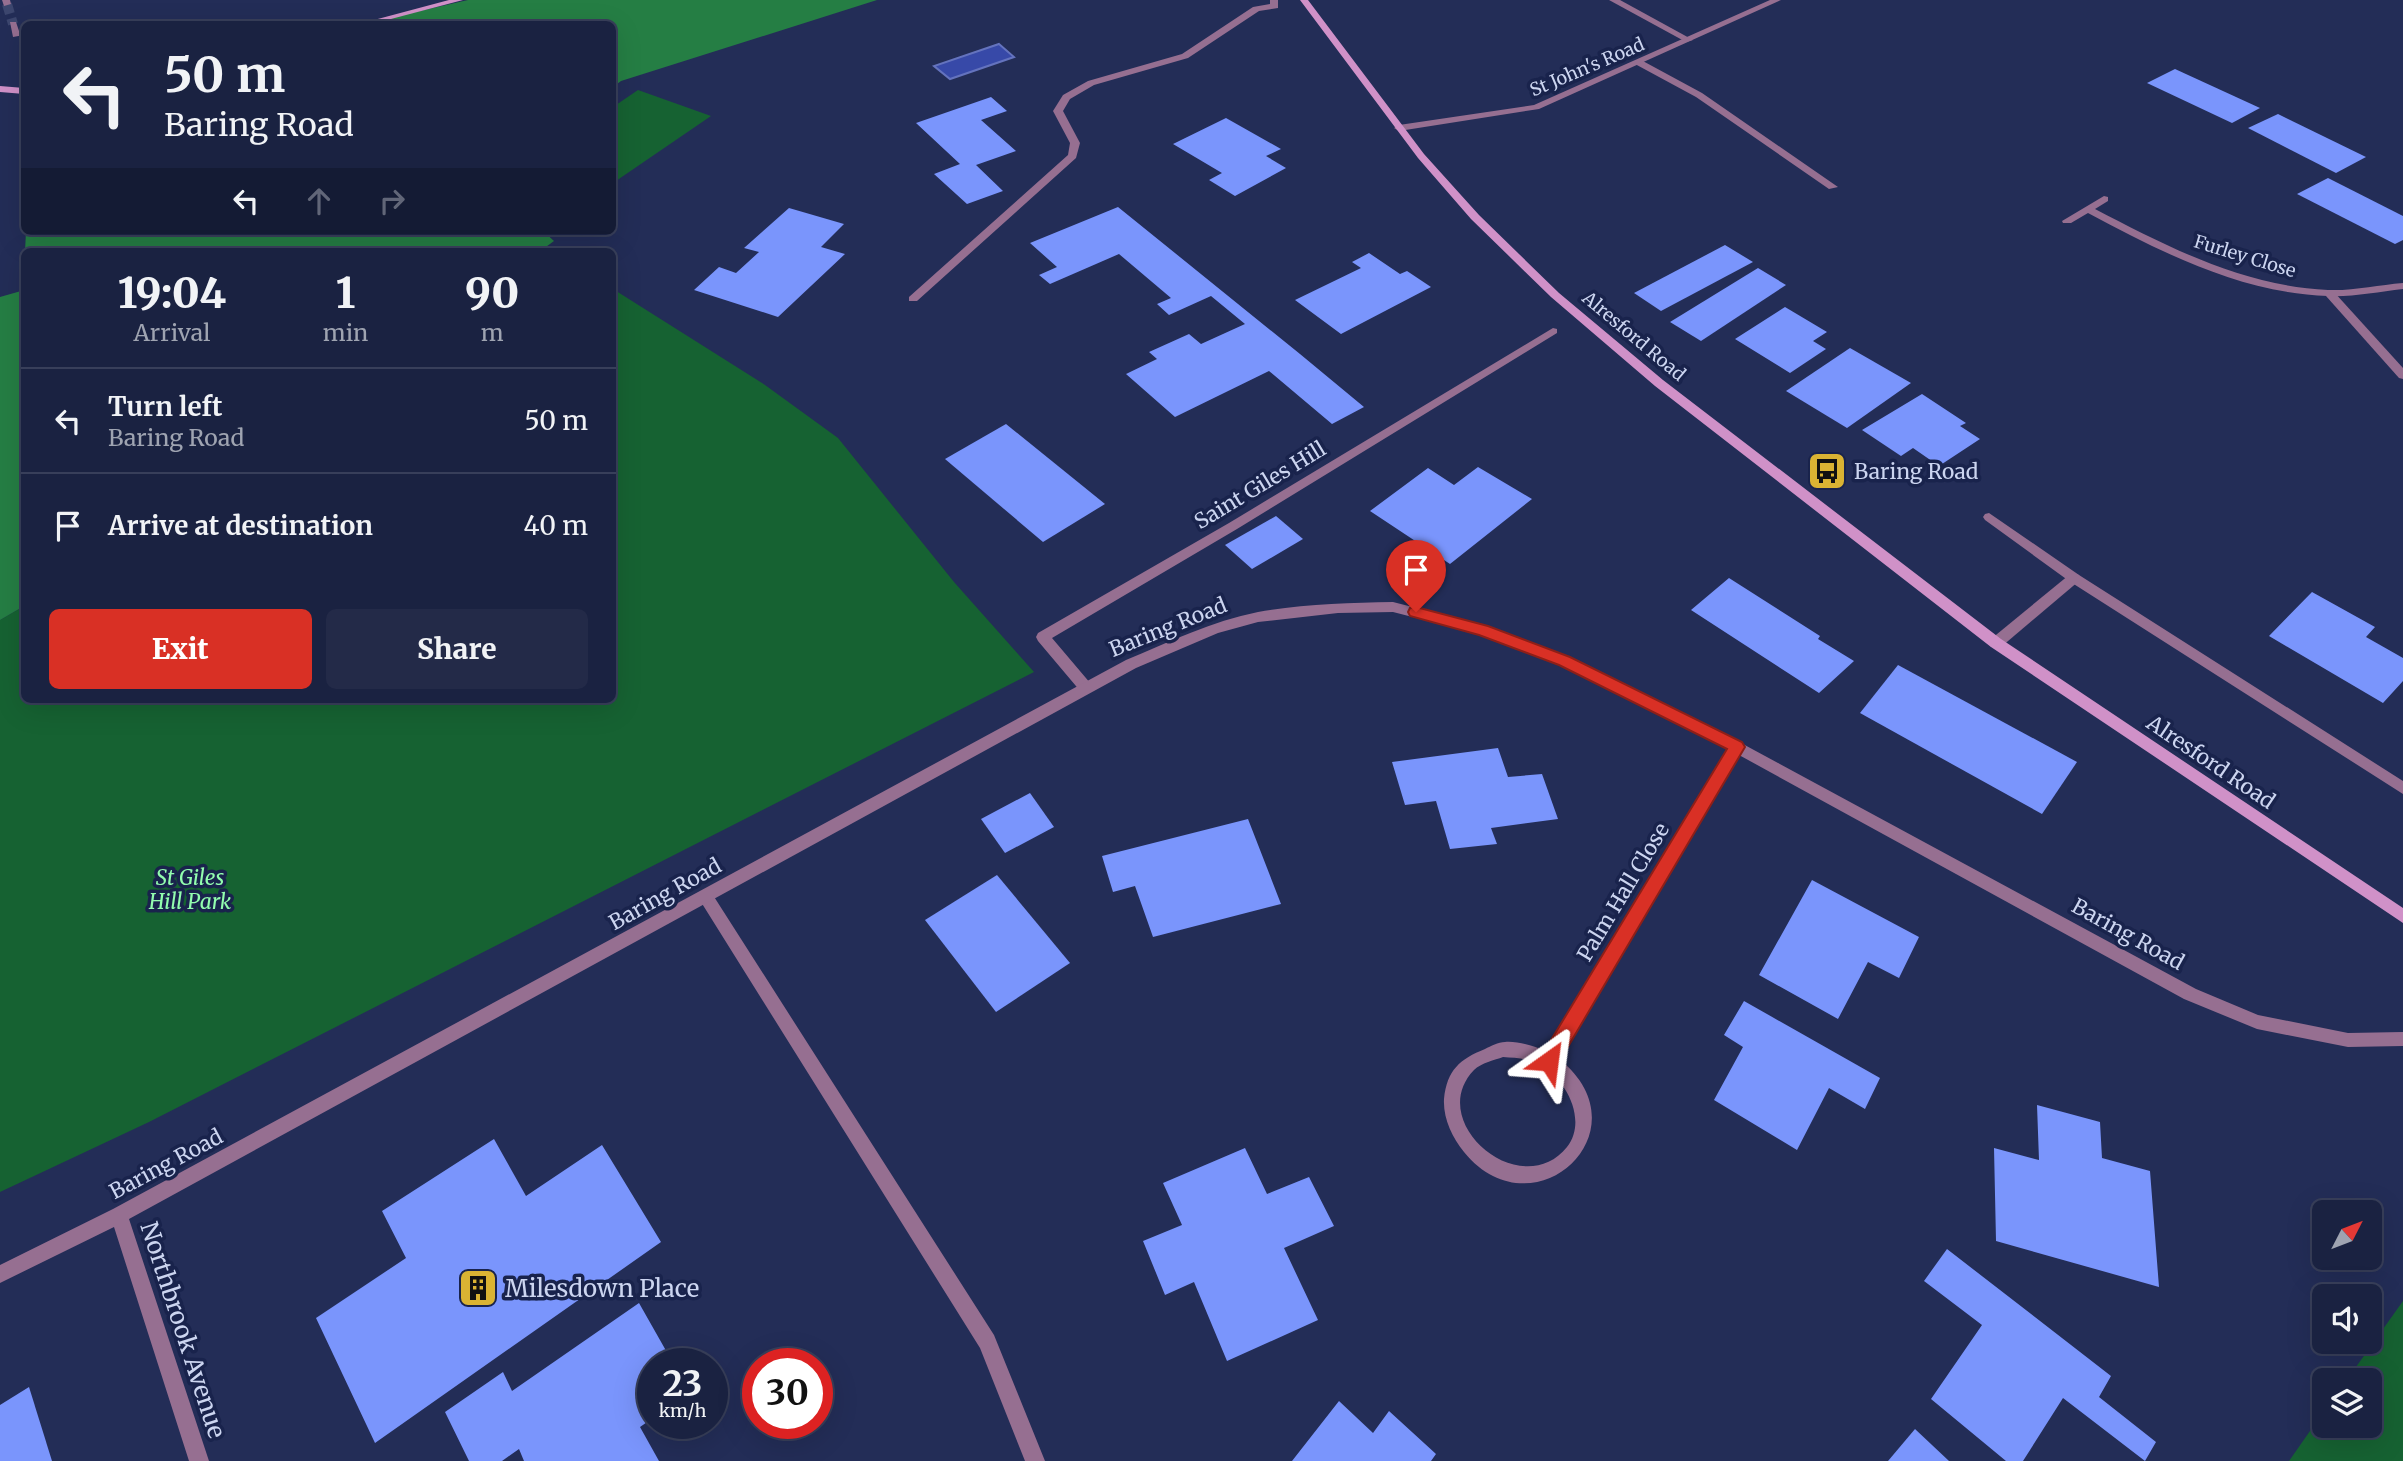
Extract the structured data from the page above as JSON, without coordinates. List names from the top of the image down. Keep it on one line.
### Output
{"streets":{"main road":["Alresford Road"],"street":["St John's Road","Furley Close","Saint Giles Hill","Baring Road","Palm Hall Close","Northbrook Avenue"]},"crossings":[["St John's Road","Alresford Road"],["Saint Giles Hill","Baring Road"],["Baring Road","Palm Hall Close"],["Baring Road","Northbrook Avenue"]],"parks":["St Giles Hill Park"],"places":{"bus stop":["Baring Road"],"building":["Milesdown Place"]},"north":"top right","page":{"turn":["50 m","Baring Road"],"eta":["19:04","Arrival","1","min","90","m"],"list":[{"name":"Turn left","note":"Baring Road","value":"50 m"},{"name":"Arrive at destination","value":"40 m"}],"buttons":["Exit","Share"],"speed":"23 km/h","limit":"30"}}
